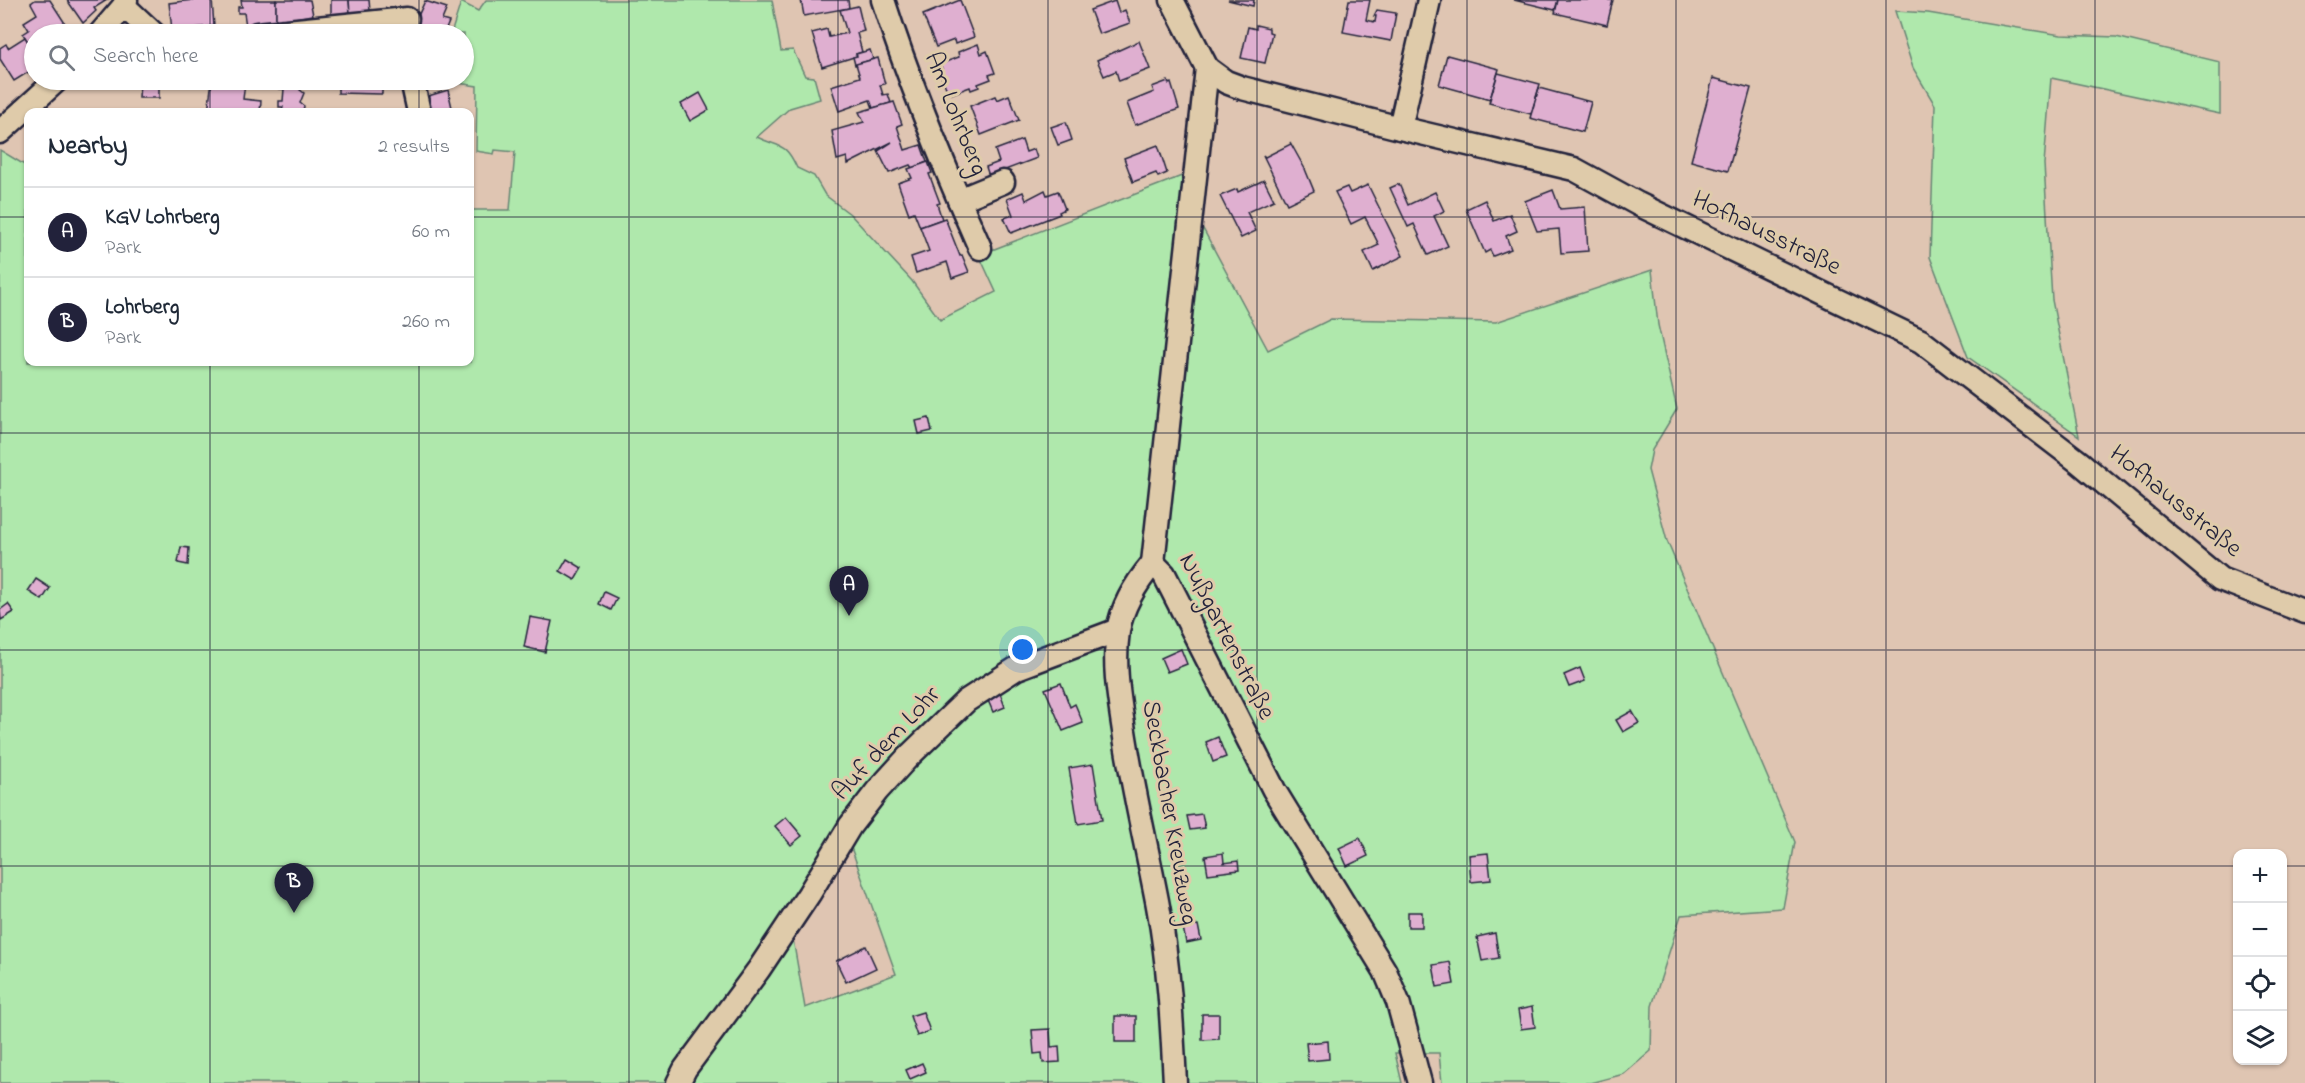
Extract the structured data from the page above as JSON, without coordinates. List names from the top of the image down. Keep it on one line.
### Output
{"streets":{"street":["Am Lohrberg","Hofhausstraße","Nußgartenstraße","Auf dem Lohr","Seckbacher Kreuzweg"]},"crossings":[["Hofhausstraße","Nußgartenstraße"],["Nußgartenstraße","Seckbacher Kreuzweg"],["Auf dem Lohr","Seckbacher Kreuzweg"]],"page":{"search":"Search here","heading":["Nearby","2 results"],"list":[{"mark":"A","name":"KGV Lohrberg","note":"Park","value":"60 m"},{"mark":"B","name":"Lohrberg","note":"Park","value":"260 m"}],"pins":["A","B"],"map_buttons":["+","−"]}}
